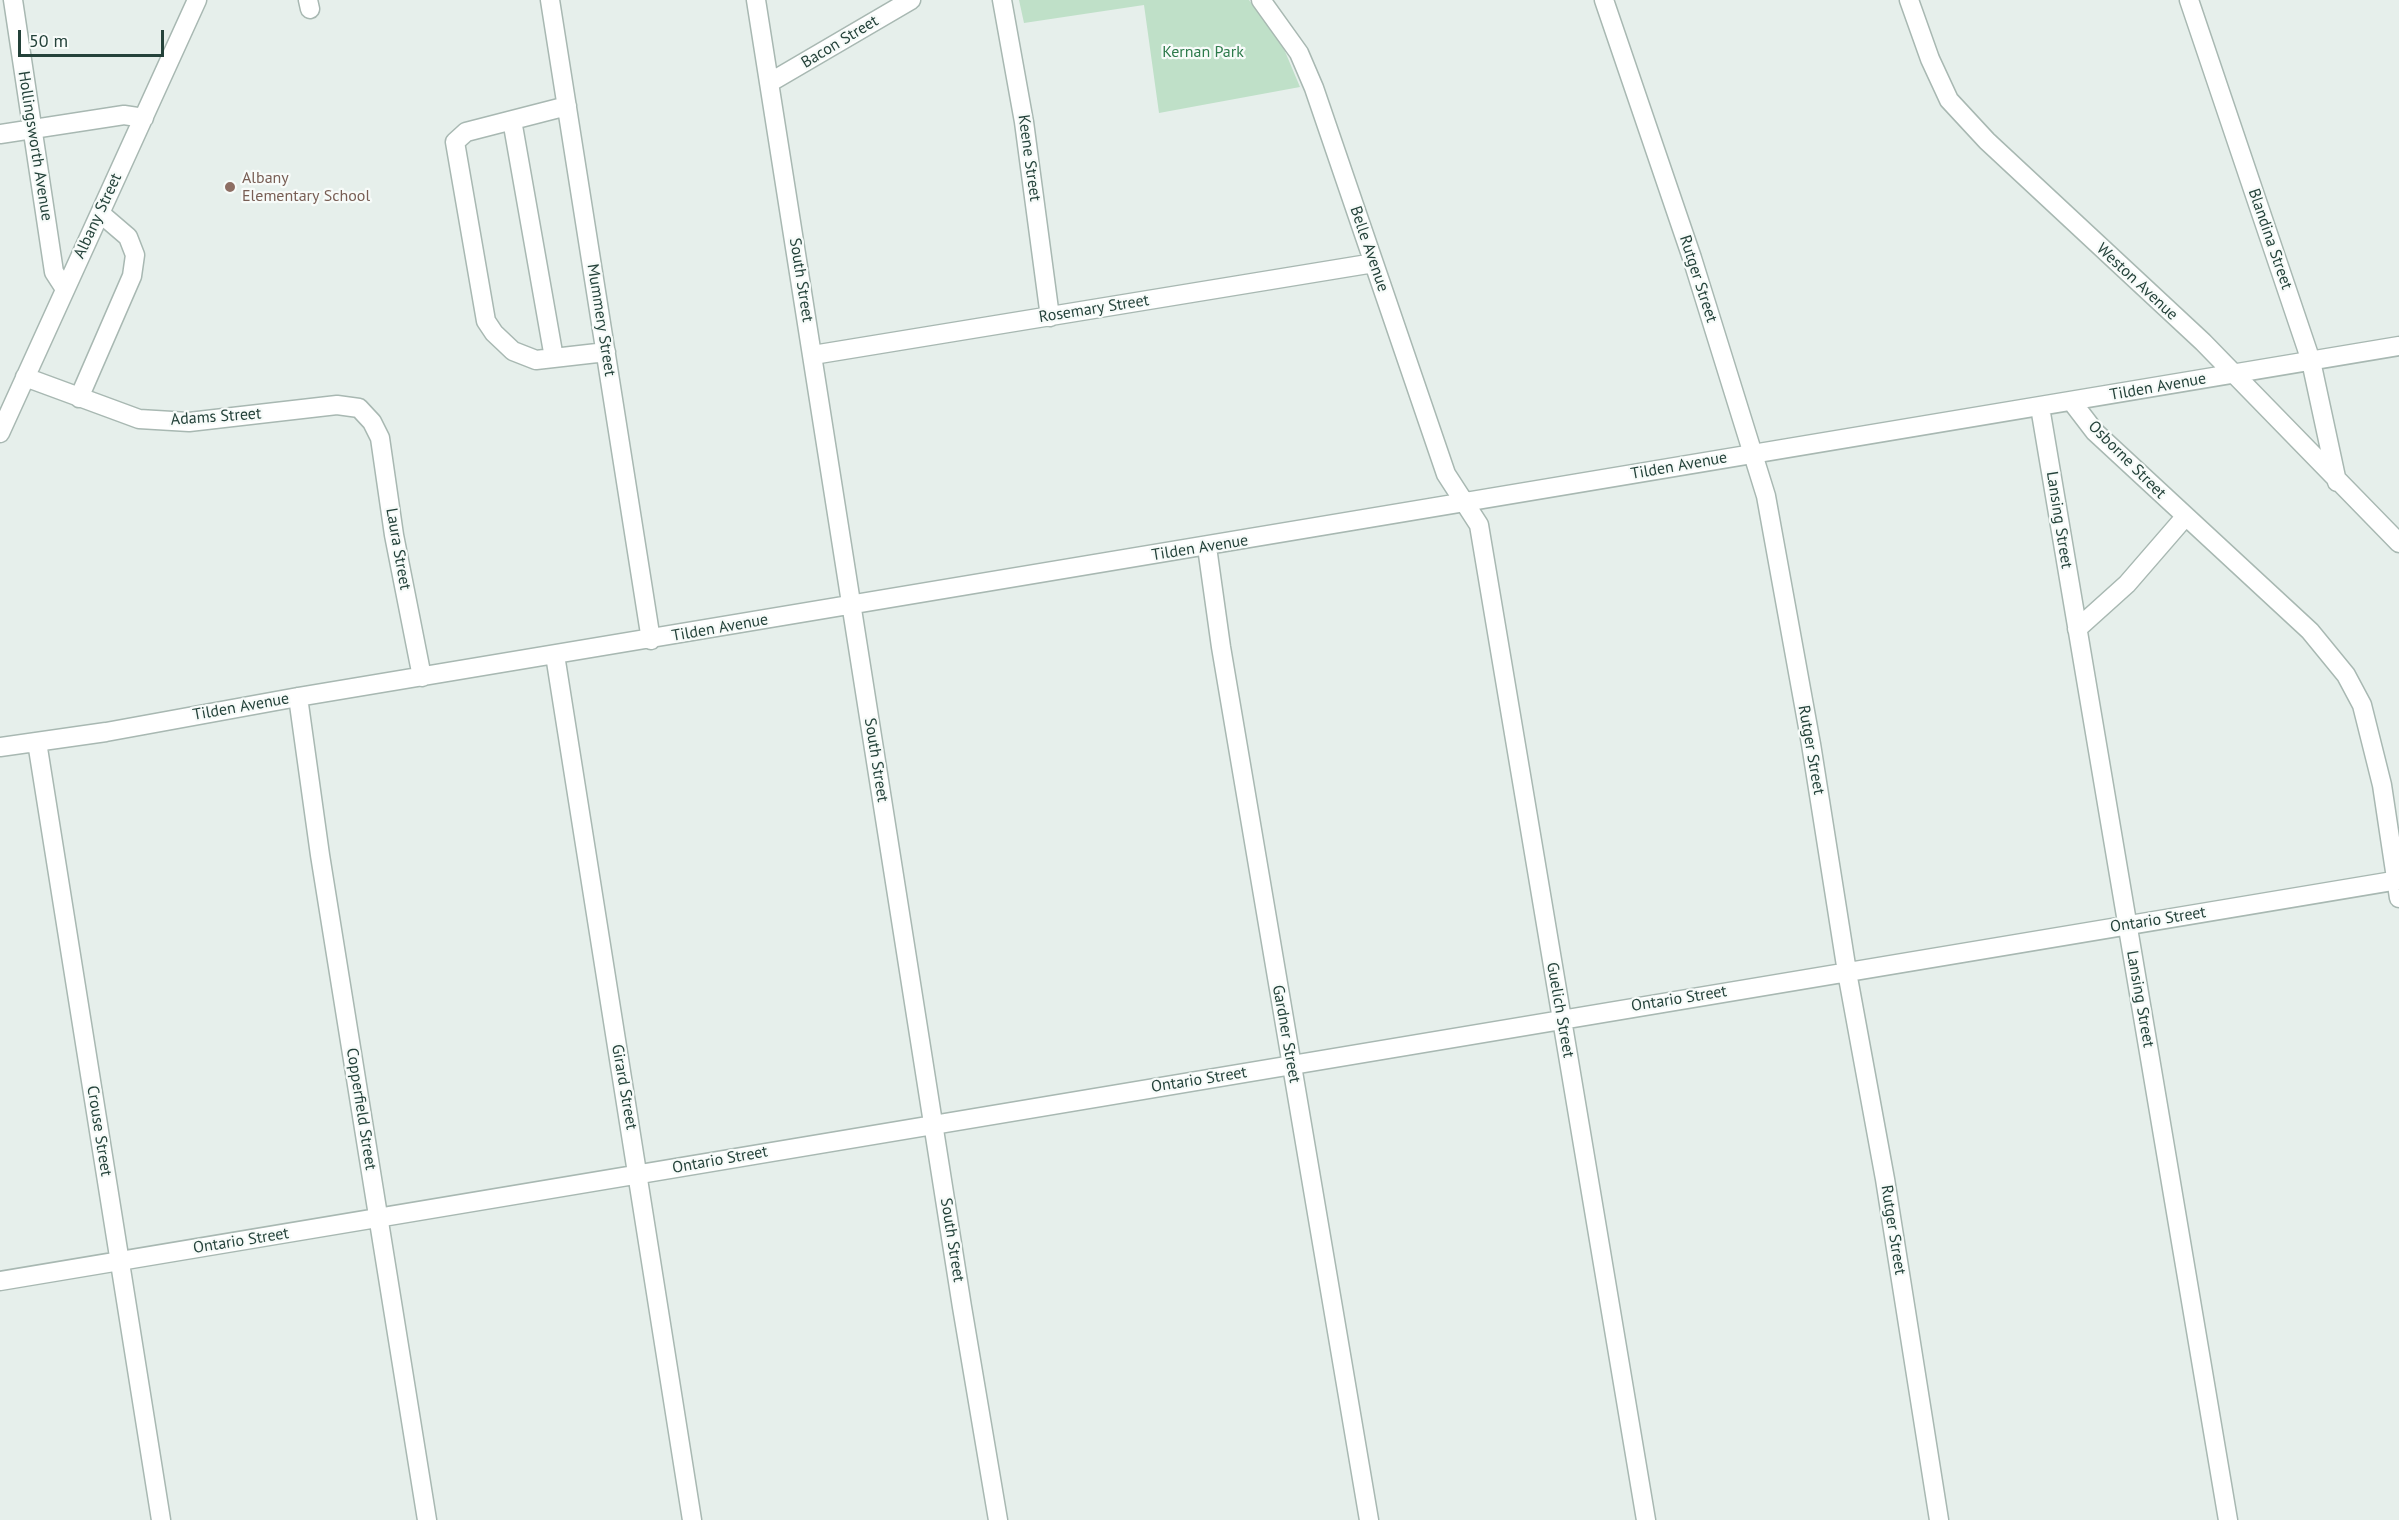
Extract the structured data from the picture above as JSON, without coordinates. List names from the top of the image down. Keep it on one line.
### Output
{"streets":{"street":["Bacon Street","Hollingsworth Avenue","Keene Street","Albany Street","Blandina Street","Belle Avenue","Rutger Street","South Street","Weston Avenue","Rosemary Street","Mummery Street","Tilden Avenue","Adams Street","Osborne Street","Lansing Street","Laura Street","Ontario Street","Guelich Street","Gardner Street","Girard Street","Copperfield Street","Crouse Street"]},"crossings":[["Bacon Street","South Street"],["Hollingsworth Avenue","Albany Street"],["Keene Street","Rosemary Street"],["Albany Street","Adams Street"],["Blandina Street","Weston Avenue"],["Blandina Street","Tilden Avenue"],["Belle Avenue","Rosemary Street"],["Belle Avenue","Tilden Avenue"],["Belle Avenue","Guelich Street"],["Rutger Street","Tilden Avenue"],["Rutger Street","Ontario Street"],["South Street","Rosemary Street"],["South Street","Tilden Avenue"],["South Street","Ontario Street"],["Weston Avenue","Tilden Avenue"],["Mummery Street","Tilden Avenue"],["Tilden Avenue","Osborne Street"],["Tilden Avenue","Lansing Street"],["Tilden Avenue","Laura Street"],["Tilden Avenue","Guelich Street"],["Tilden Avenue","Gardner Street"],["Tilden Avenue","Girard Street"],["Tilden Avenue","Copperfield Street"],["Tilden Avenue","Crouse Street"],["Adams Street","Laura Street"],["Lansing Street","Ontario Street"],["Ontario Street","Guelich Street"],["Ontario Street","Gardner Street"],["Ontario Street","Girard Street"],["Ontario Street","Copperfield Street"],["Ontario Street","Crouse Street"]],"parks":["Kernan Park"],"places":["Albany Elementary School"],"scale_bar":"50 m"}
